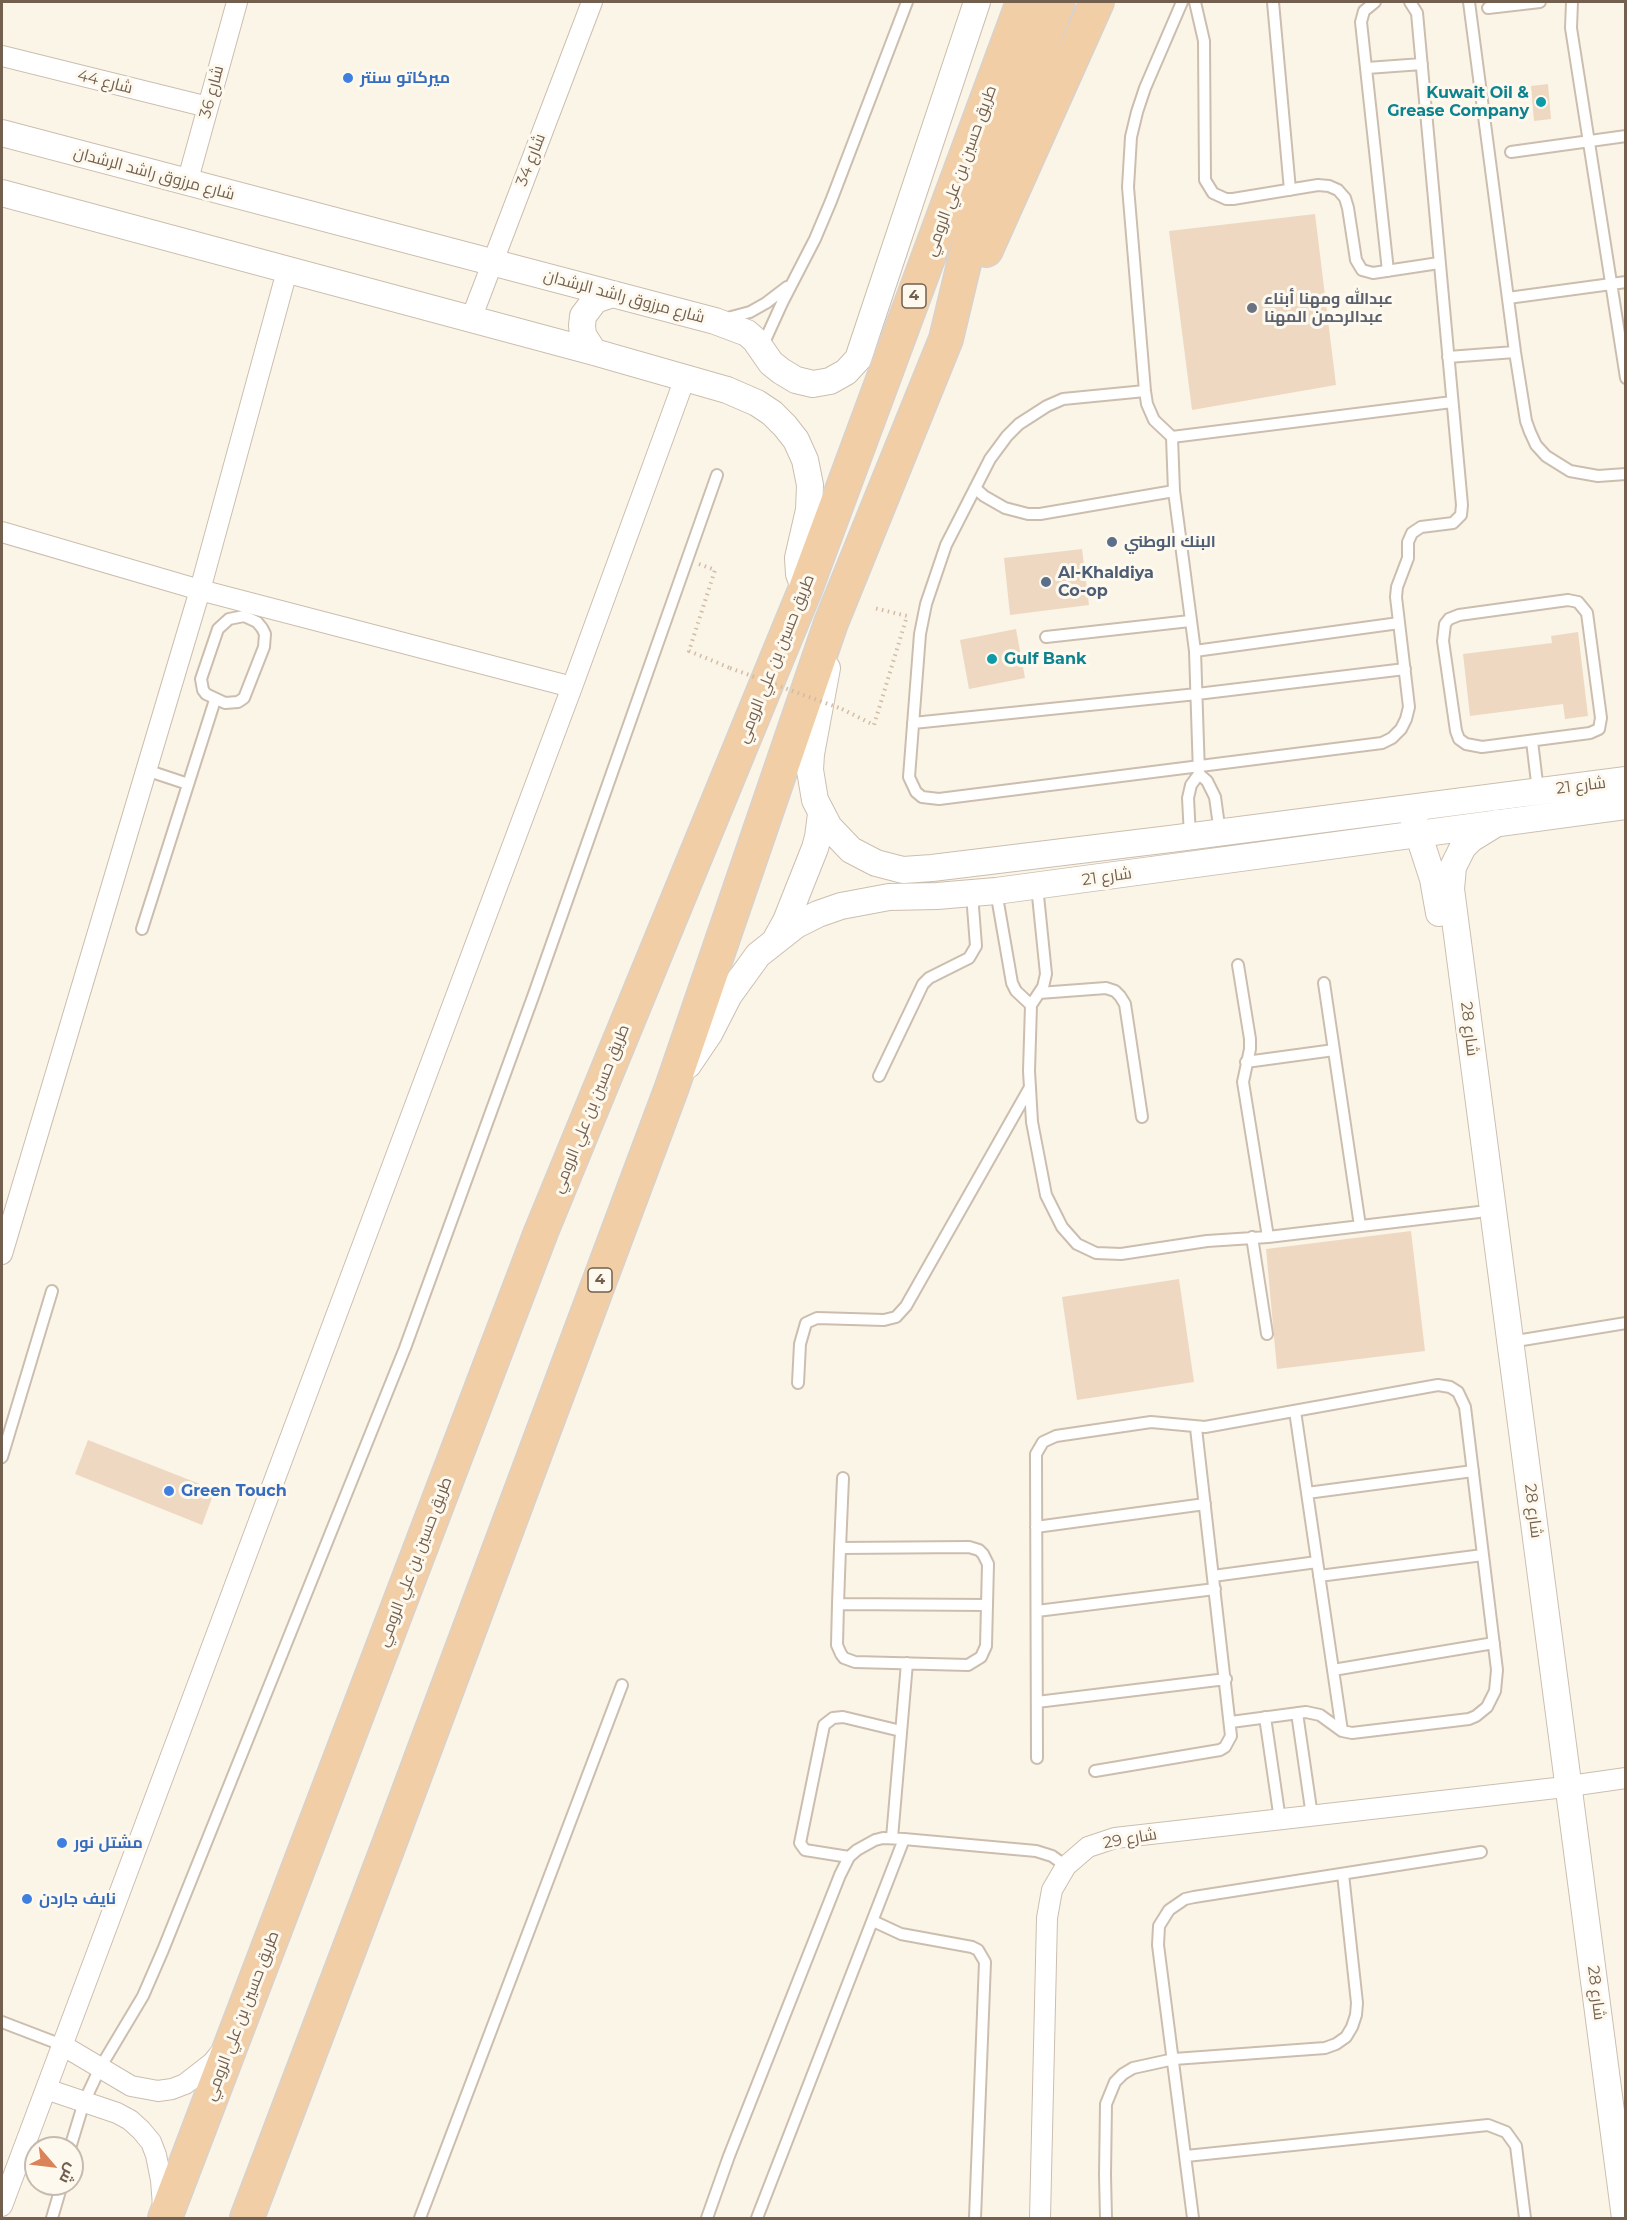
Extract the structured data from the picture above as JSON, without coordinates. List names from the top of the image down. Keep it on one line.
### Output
{"streets":{"highway":["طريق حسين بن علي الرومي","4"],"street":["شارع 44","شارع 36","شارع 34","شارع مرزوق راشد الرشدان","شارع 21","شارع 28","شارع 29"]},"crossings":[["شارع 44","شارع 36"],["شارع 36","شارع مرزوق راشد الرشدان"],["شارع 34","شارع مرزوق راشد الرشدان"],["طريق حسين بن علي الرومي","شارع 21"],["شارع 21","شارع 28"],["شارع 28","شارع 29"]],"places":["ميركاتو سنتر","Kuwait Oil & Grease Company","عبدالله ومهنا أبناء عبدالرحمن المهنا","البنك الوطني","Al-Khaldiya Co-op","Gulf Bank","Green Touch","مشتل نور","نايف جاردن"],"north":"bottom right"}
